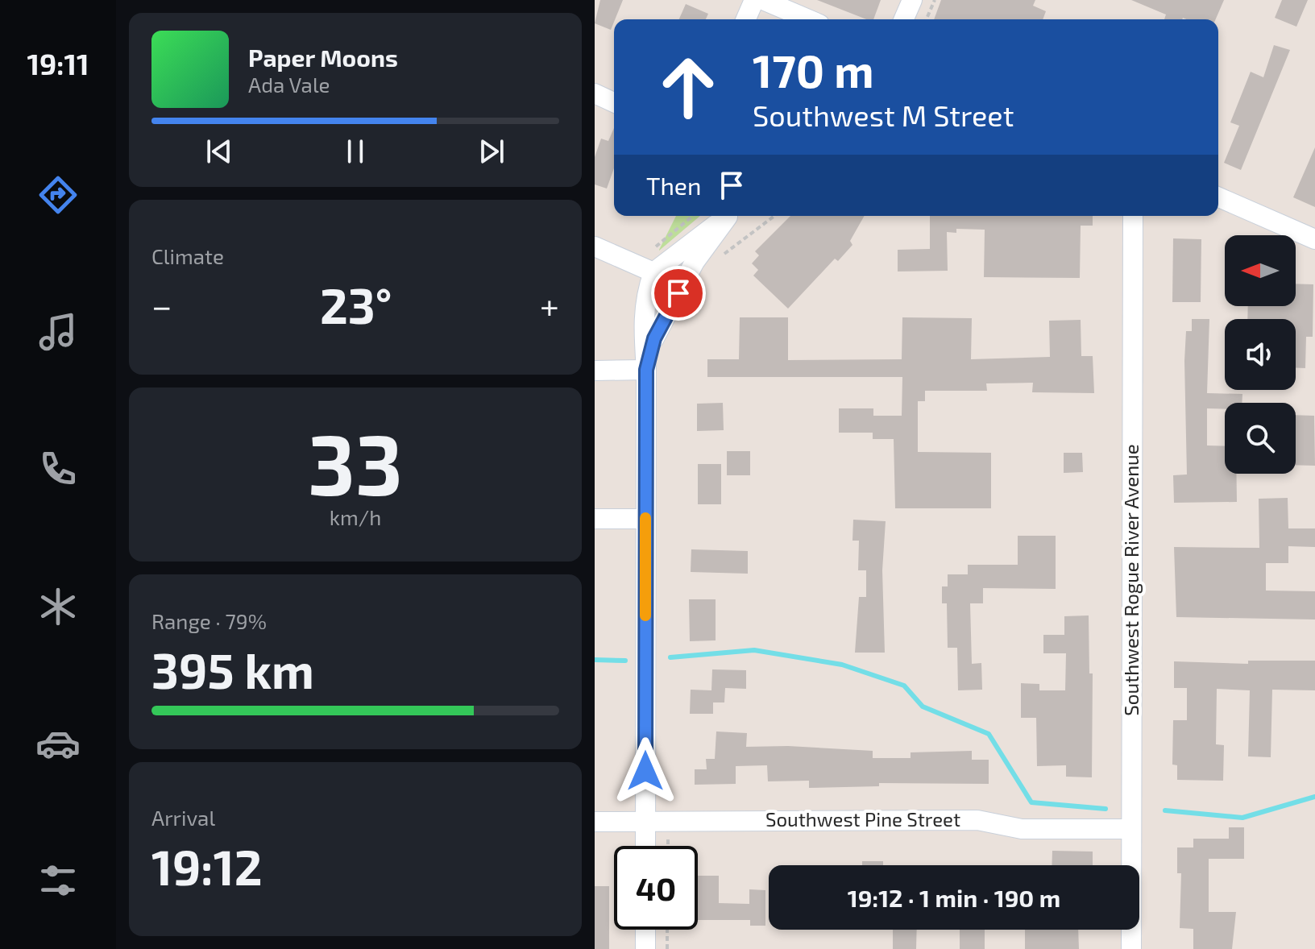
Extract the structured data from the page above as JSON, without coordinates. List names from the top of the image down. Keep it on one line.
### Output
{"streets":{"street":["Southwest Rogue River Avenue","Southwest Pine Street"]},"crossings":[["Southwest Rogue River Avenue","Southwest Pine Street"]],"north":"left","page":{"tabs":"19:11","turn":["170 m","Southwest M Street"],"song":["Paper Moons","Ada Vale"],"then":"Then","tile":["Climate",["33","km/h"],["Range · 79%","395 km"],["Arrival","19:12"]],"heat":["−","23°","+"],"limit":"40","trip":"19:12 · 1 min · 190 m"}}
